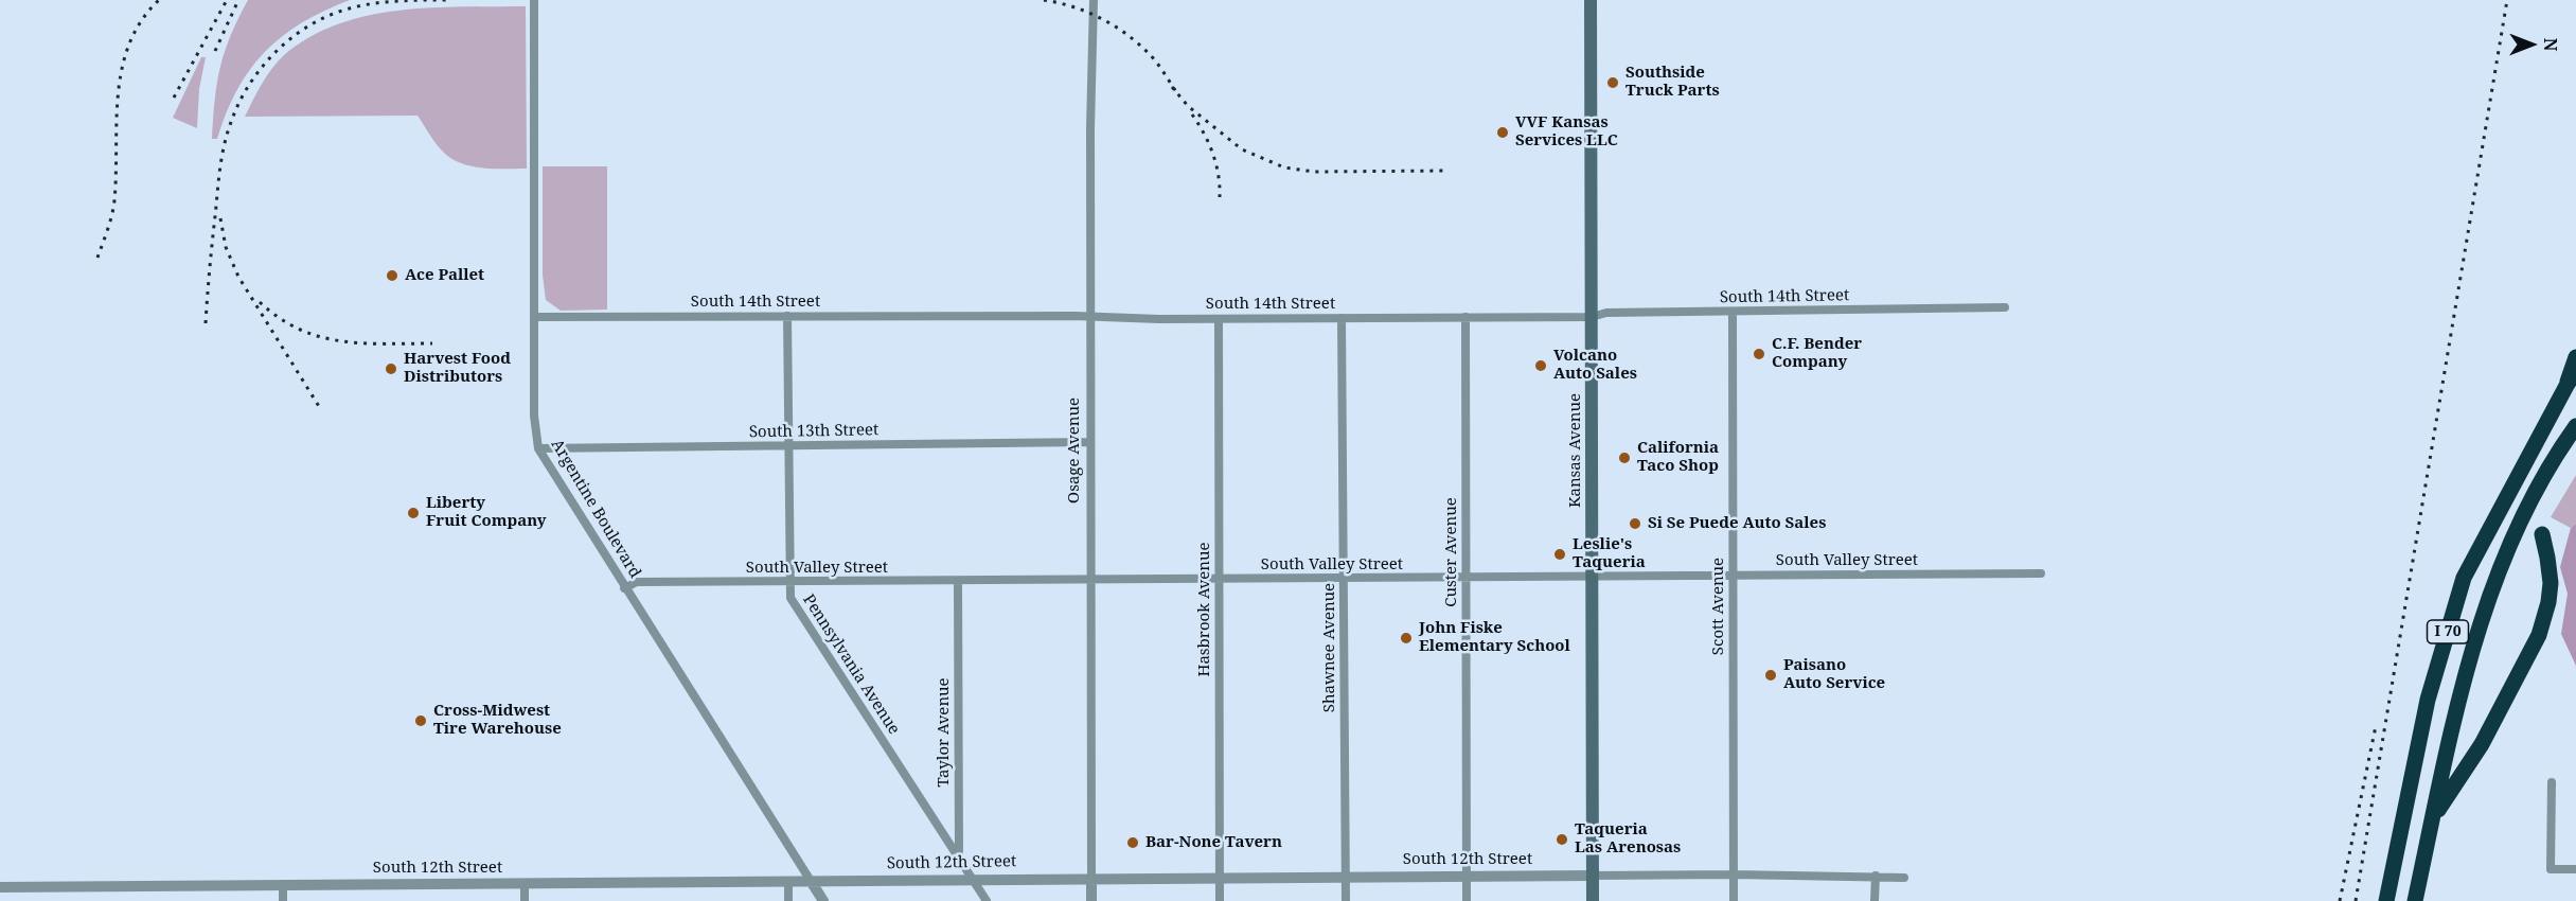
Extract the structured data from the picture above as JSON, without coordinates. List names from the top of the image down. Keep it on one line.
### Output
{"streets":{"highway":["I 70"],"main road":["Kansas Avenue"],"street":["South 14th Street","South 13th Street","Osage Avenue","Argentine Boulevard","Custer Avenue","South Valley Street","Scott Avenue","Hasbrook Avenue","Shawnee Avenue","Pennsylvania Avenue","Taylor Avenue","South 12th Street"]},"crossings":[["South 14th Street","Osage Avenue"],["South 14th Street","Kansas Avenue"],["South 14th Street","Argentine Boulevard"],["South 14th Street","Custer Avenue"],["South 14th Street","Scott Avenue"],["South 14th Street","Hasbrook Avenue"],["South 14th Street","Shawnee Avenue"],["South 14th Street","Pennsylvania Avenue"],["South 13th Street","Osage Avenue"],["South 13th Street","Argentine Boulevard"],["South 13th Street","Pennsylvania Avenue"],["Osage Avenue","South Valley Street"],["Osage Avenue","South 12th Street"],["Kansas Avenue","South Valley Street"],["Kansas Avenue","South 12th Street"],["Argentine Boulevard","South Valley Street"],["Argentine Boulevard","South 12th Street"],["Custer Avenue","South Valley Street"],["Custer Avenue","South 12th Street"],["South Valley Street","Scott Avenue"],["South Valley Street","Hasbrook Avenue"],["South Valley Street","Shawnee Avenue"],["South Valley Street","Pennsylvania Avenue"],["South Valley Street","Taylor Avenue"],["Scott Avenue","South 12th Street"],["Hasbrook Avenue","South 12th Street"],["Shawnee Avenue","South 12th Street"],["Pennsylvania Avenue","Taylor Avenue"],["Taylor Avenue","South 12th Street"]],"places":["Southside Truck Parts","VVF Kansas Services LLC","Ace Pallet","C.F. Bender Company","Volcano Auto Sales","Harvest Food Distributors","California Taco Shop","Liberty Fruit Company","Si Se Puede Auto Sales","Leslie's Taqueria","John Fiske Elementary School","Paisano Auto Service","Cross-Midwest Tire Warehouse","Taqueria Las Arenosas","Bar-None Tavern"],"north":"right"}
